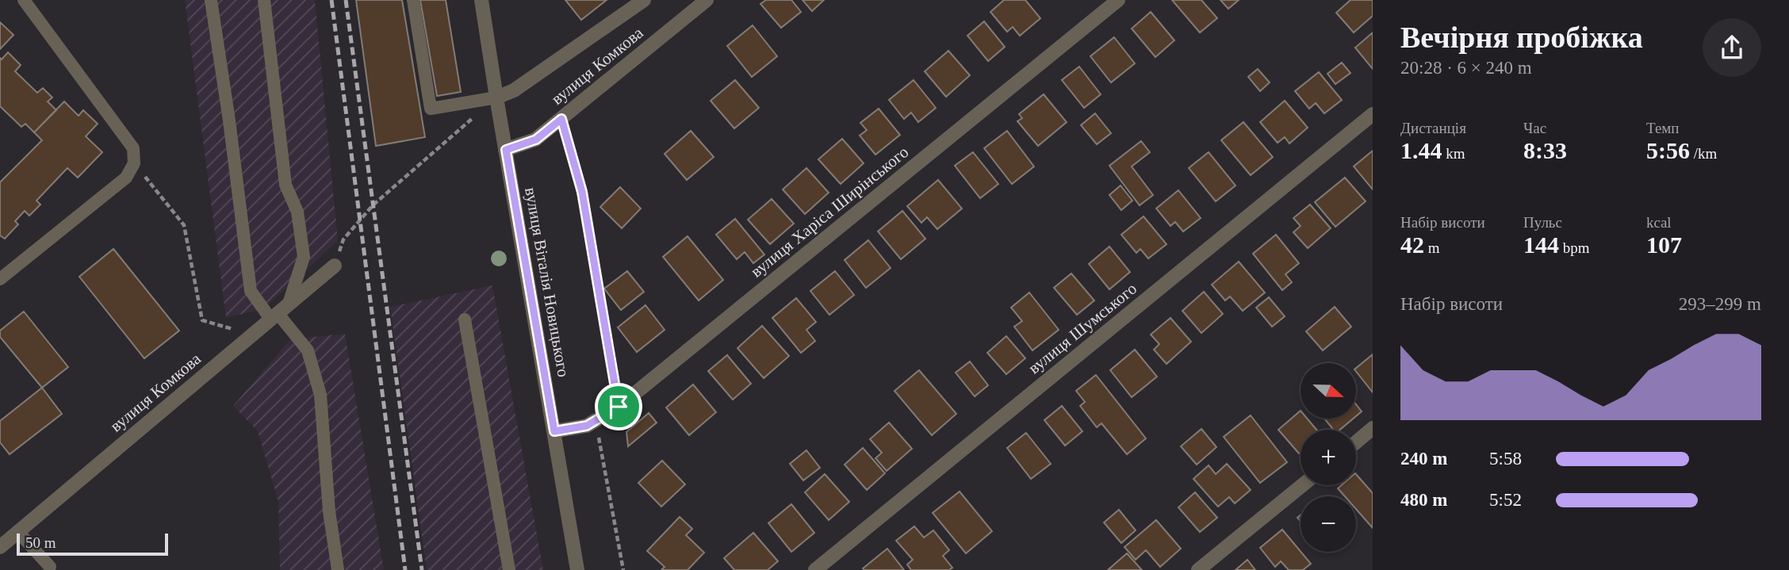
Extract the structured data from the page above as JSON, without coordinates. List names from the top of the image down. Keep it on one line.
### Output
{"streets":{"street":["вулиця Комкова","вулиця Харіса Ширінського","вулиця Віталія Новицького","вулиця Шумського"]},"crossings":[["вулиця Комкова","вулиця Віталія Новицького"],["вулиця Харіса Ширінського","вулиця Віталія Новицького"]],"scale_bar":"50 m","north":"right","page":{"heading":["Вечірня пробіжка","20:28 · 6 × 240 m"],"stats":[["Дистанція","1.44 km"],["Час","8:33"],["Темп","5:56 /km"],["Набір висоти","42 m"],["Пульс","144 bpm"],["kcal","107"]],"chart":["Набір висоти","293–299 m"],"map_buttons":["+","−"],"list":[{"name":"240 m","note":"5:58"},{"name":"480 m","note":"5:52"}],"scale":"50 m"}}
